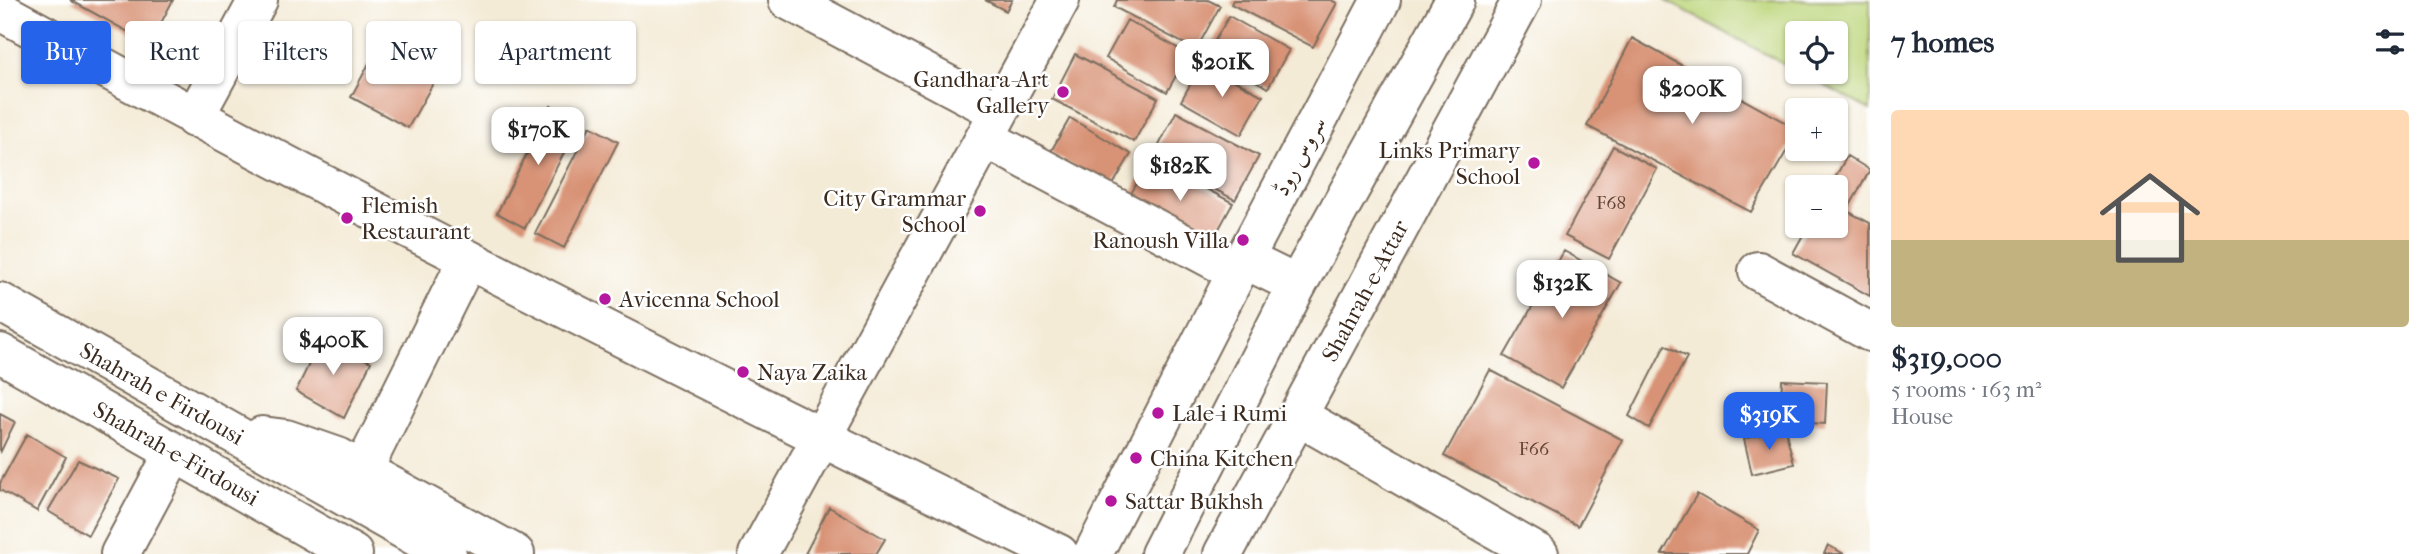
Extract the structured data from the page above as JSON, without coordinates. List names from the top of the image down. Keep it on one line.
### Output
{"streets":{"street":["سروس روڈ","Shahrah-e-Attar","Shahrah e Firdousi","Shahrah-e-Firdousi"]},"places":["Gandhara-Art Gallery","Links Primary School","City Grammar School","Flemish Restaurant","Ranoush Villa","Avicenna School","Naya Zaika","Lale-i Rumi","China Kitchen","Sattar Bukhsh"],"house_numbers":["F68","F66"],"page":{"heading":"7 homes","map_buttons":["+","−"],"chip":["Buy","Rent","Filters","New","Apartment"],"price":["$201K","$200K","$170K","$182K","$132K","$400K","$319K"],"list":[{"name":"$319,000","note":"5 rooms · 163 m² · House"}]}}
